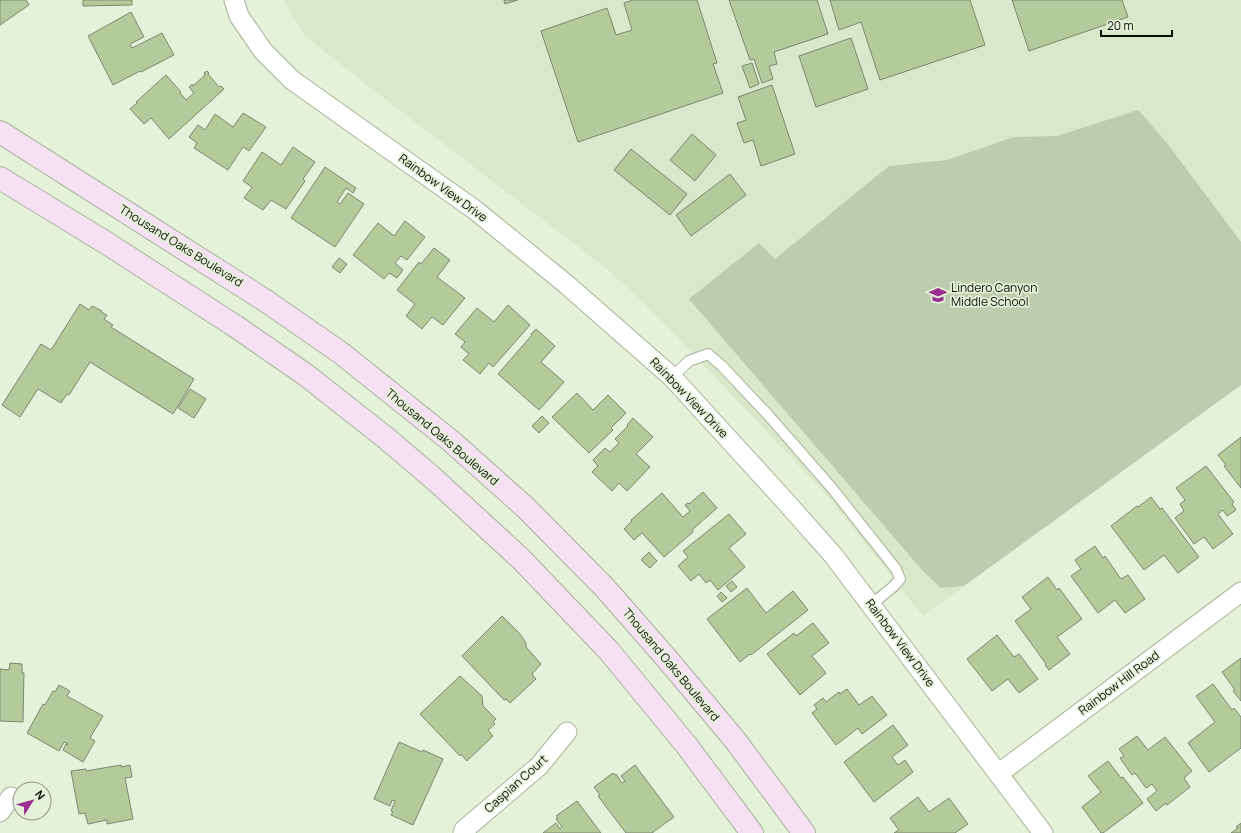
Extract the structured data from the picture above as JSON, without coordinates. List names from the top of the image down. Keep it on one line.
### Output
{"streets":{"main road":["Thousand Oaks Boulevard"],"street":["Rainbow View Drive","Rainbow Hill Road","Caspian Court"]},"crossings":[["Rainbow View Drive","Rainbow Hill Road"]],"places":{"school or university":["Lindero Canyon Middle School"]},"scale_bar":"20 m","north":"top right"}
